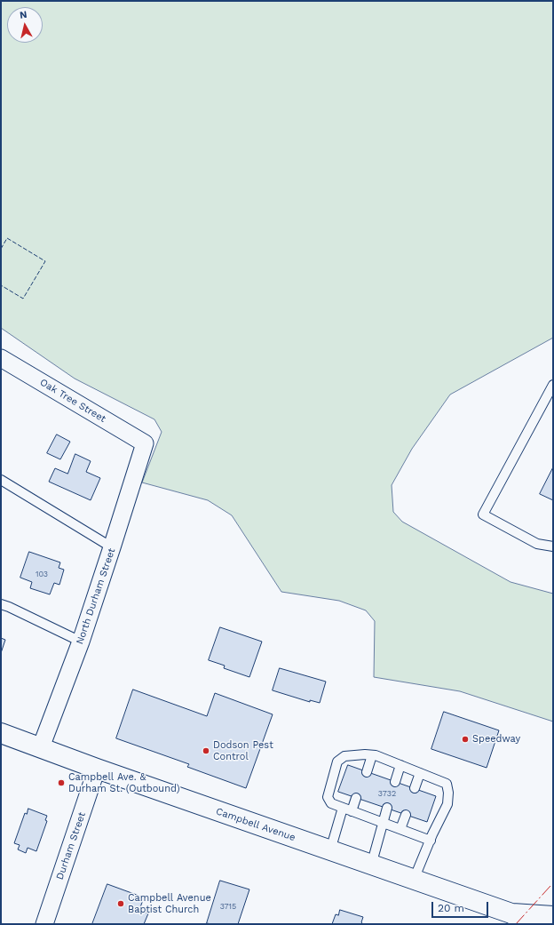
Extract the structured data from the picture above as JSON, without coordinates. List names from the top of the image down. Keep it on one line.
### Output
{"streets":{"main road":["Campbell Avenue"],"street":["Oak Tree Street","North Durham Street","Durham Street"]},"crossings":[["Oak Tree Street","North Durham Street"],["North Durham Street","Campbell Avenue"],["Campbell Avenue","Durham Street"]],"places":["Speedway","Dodson Pest Control","Campbell Ave. & Durham St. (Outbound)","Campbell Avenue Baptist Church"],"house_numbers":["103","3732","3715"],"scale_bar":"20 m","north":"top"}
